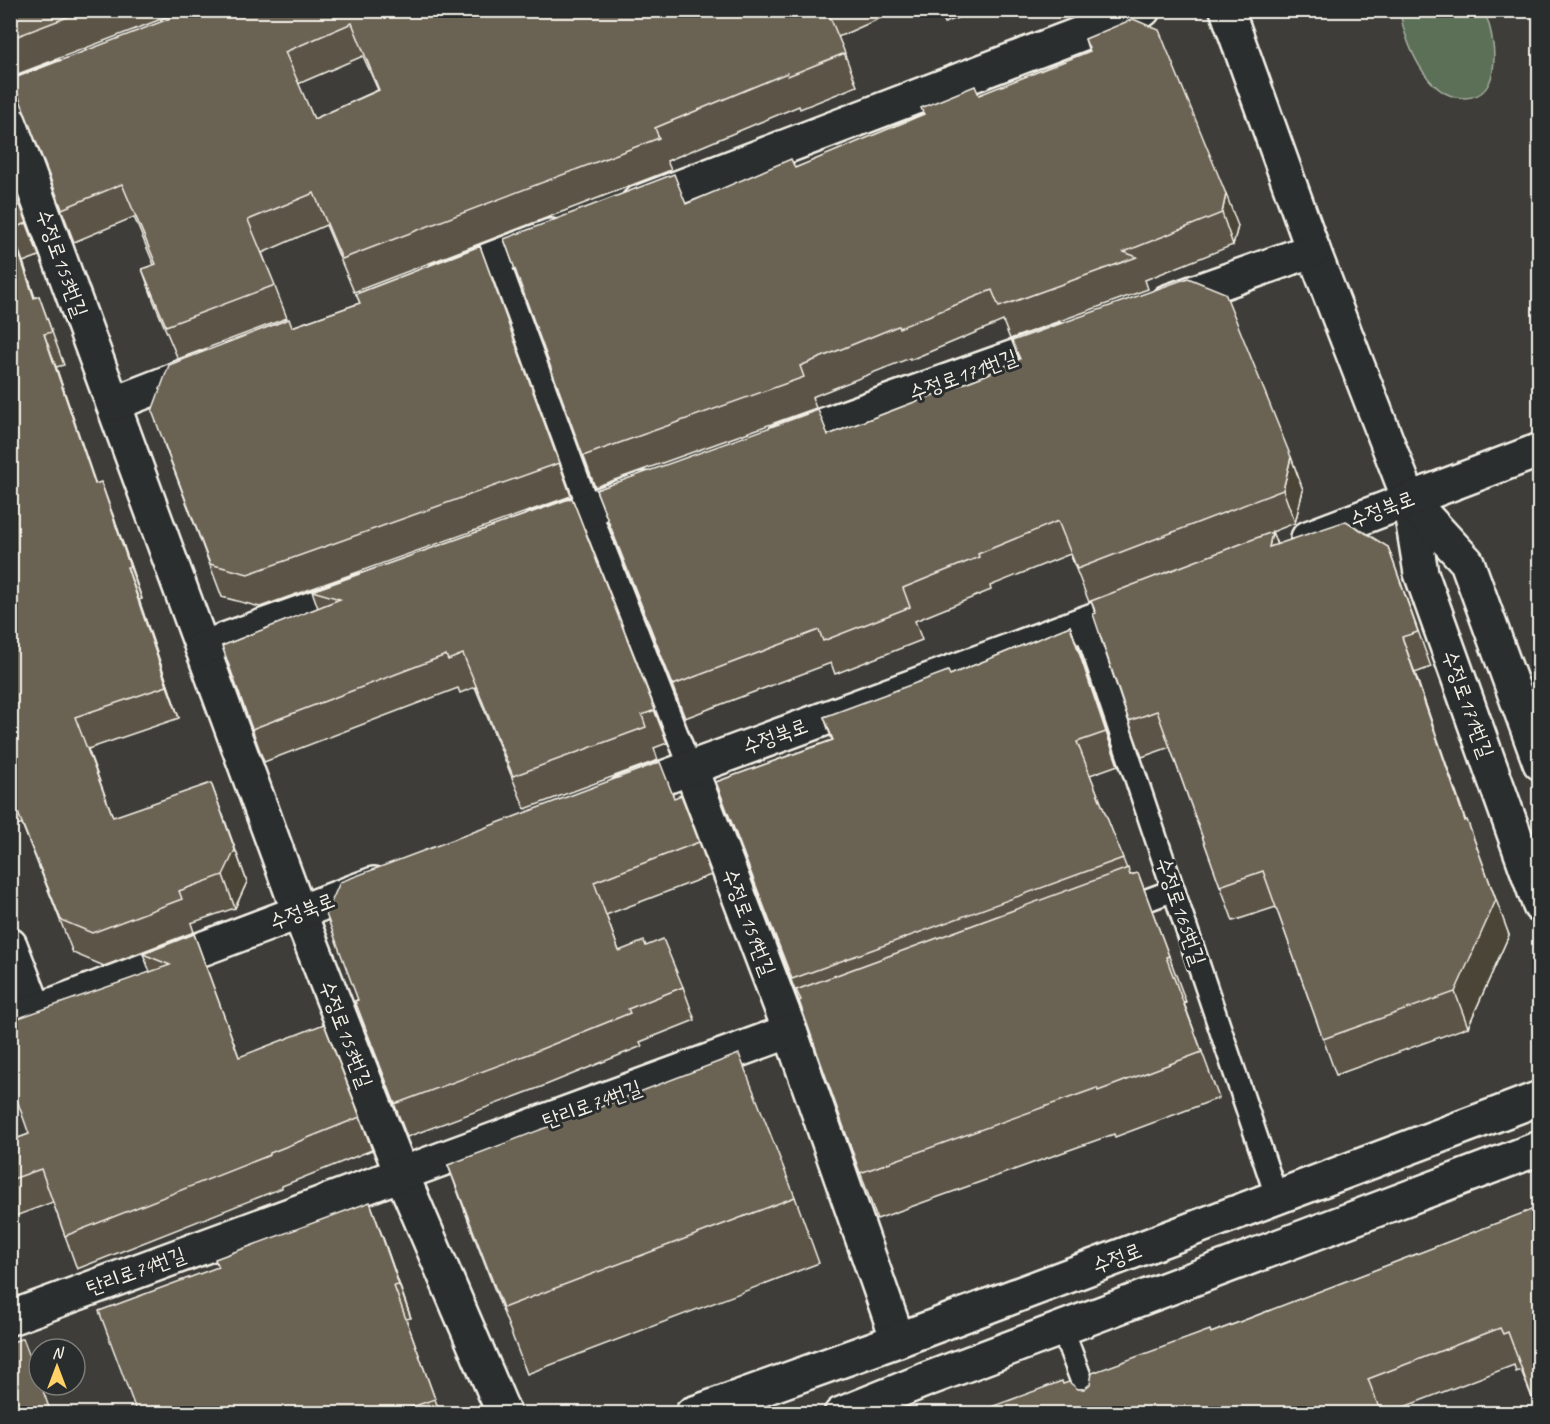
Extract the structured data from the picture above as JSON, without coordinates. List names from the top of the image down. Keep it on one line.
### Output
{"streets":{"street":["수정로153번길","수정로171번길","수정북로","수정로159번길","탄리로74번길","수정로"],"lane":["수정로165번길"]},"crossings":[["수정로153번길","수정북로"],["수정로153번길","탄리로74번길"],["수정로171번길","수정북로"],["수정북로","수정로165번길"],["수정북로","수정로159번길"],["수정로165번길","수정로"],["수정로159번길","탄리로74번길"],["수정로159번길","수정로"]],"north":"top"}
